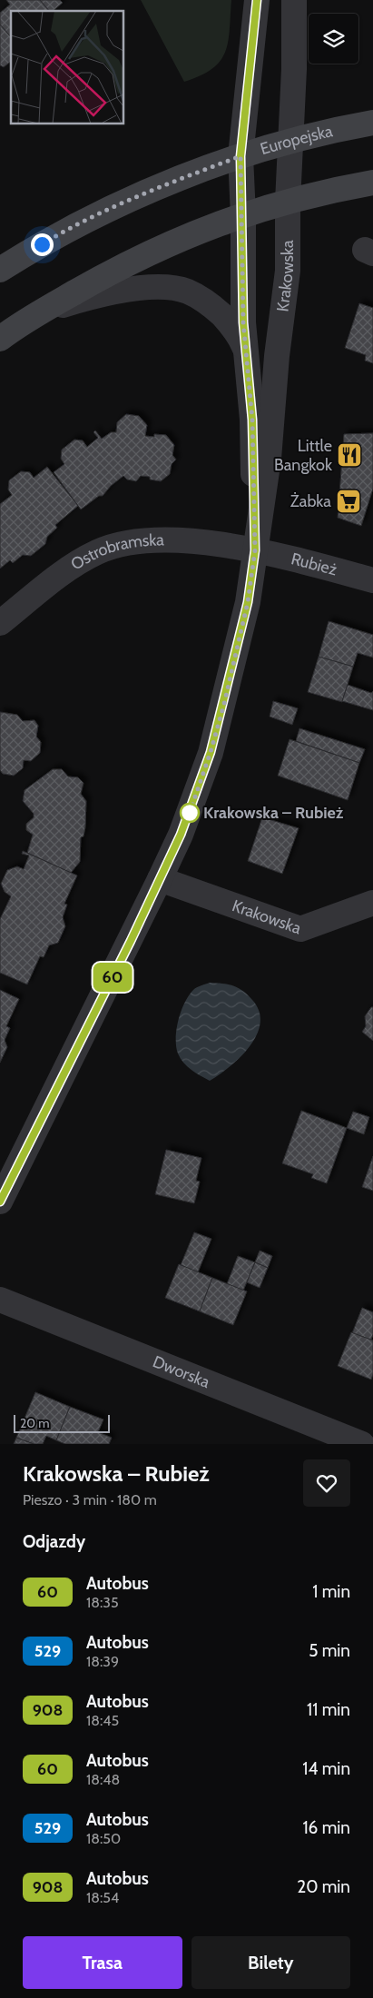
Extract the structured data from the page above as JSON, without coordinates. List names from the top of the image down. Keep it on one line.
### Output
{"streets":{"main road":["Europejska"],"street":["Krakowska","Ostrobramska","Rubież","Dworska"]},"crossings":[["Europejska","Krakowska"],["Krakowska","Ostrobramska"],["Krakowska","Rubież"],["Ostrobramska","Rubież"]],"places":{"restaurant":["Little Bangkok"],"supermarket":["Żabka"],"other":["Krakowska – Rubież"]},"lines":["bus line 60"],"scale_bar":"20 m","page":{"on_map":"60","scale":"20 m","heading":[["Krakowska – Rubież","Pieszo · 3 min · 180 m"],"Odjazdy"],"list":[{"mark":"60","name":"Autobus","note":"18:35","value":"1 min"},{"mark":"529","name":"Autobus","note":"18:39","value":"5 min"},{"mark":"908","name":"Autobus","note":"18:45","value":"11 min"},{"mark":"60","name":"Autobus","note":"18:48","value":"14 min"},{"mark":"529","name":"Autobus","note":"18:50","value":"16 min"},{"mark":"908","name":"Autobus","note":"18:54","value":"20 min"}],"buttons":["Trasa","Bilety"]}}
